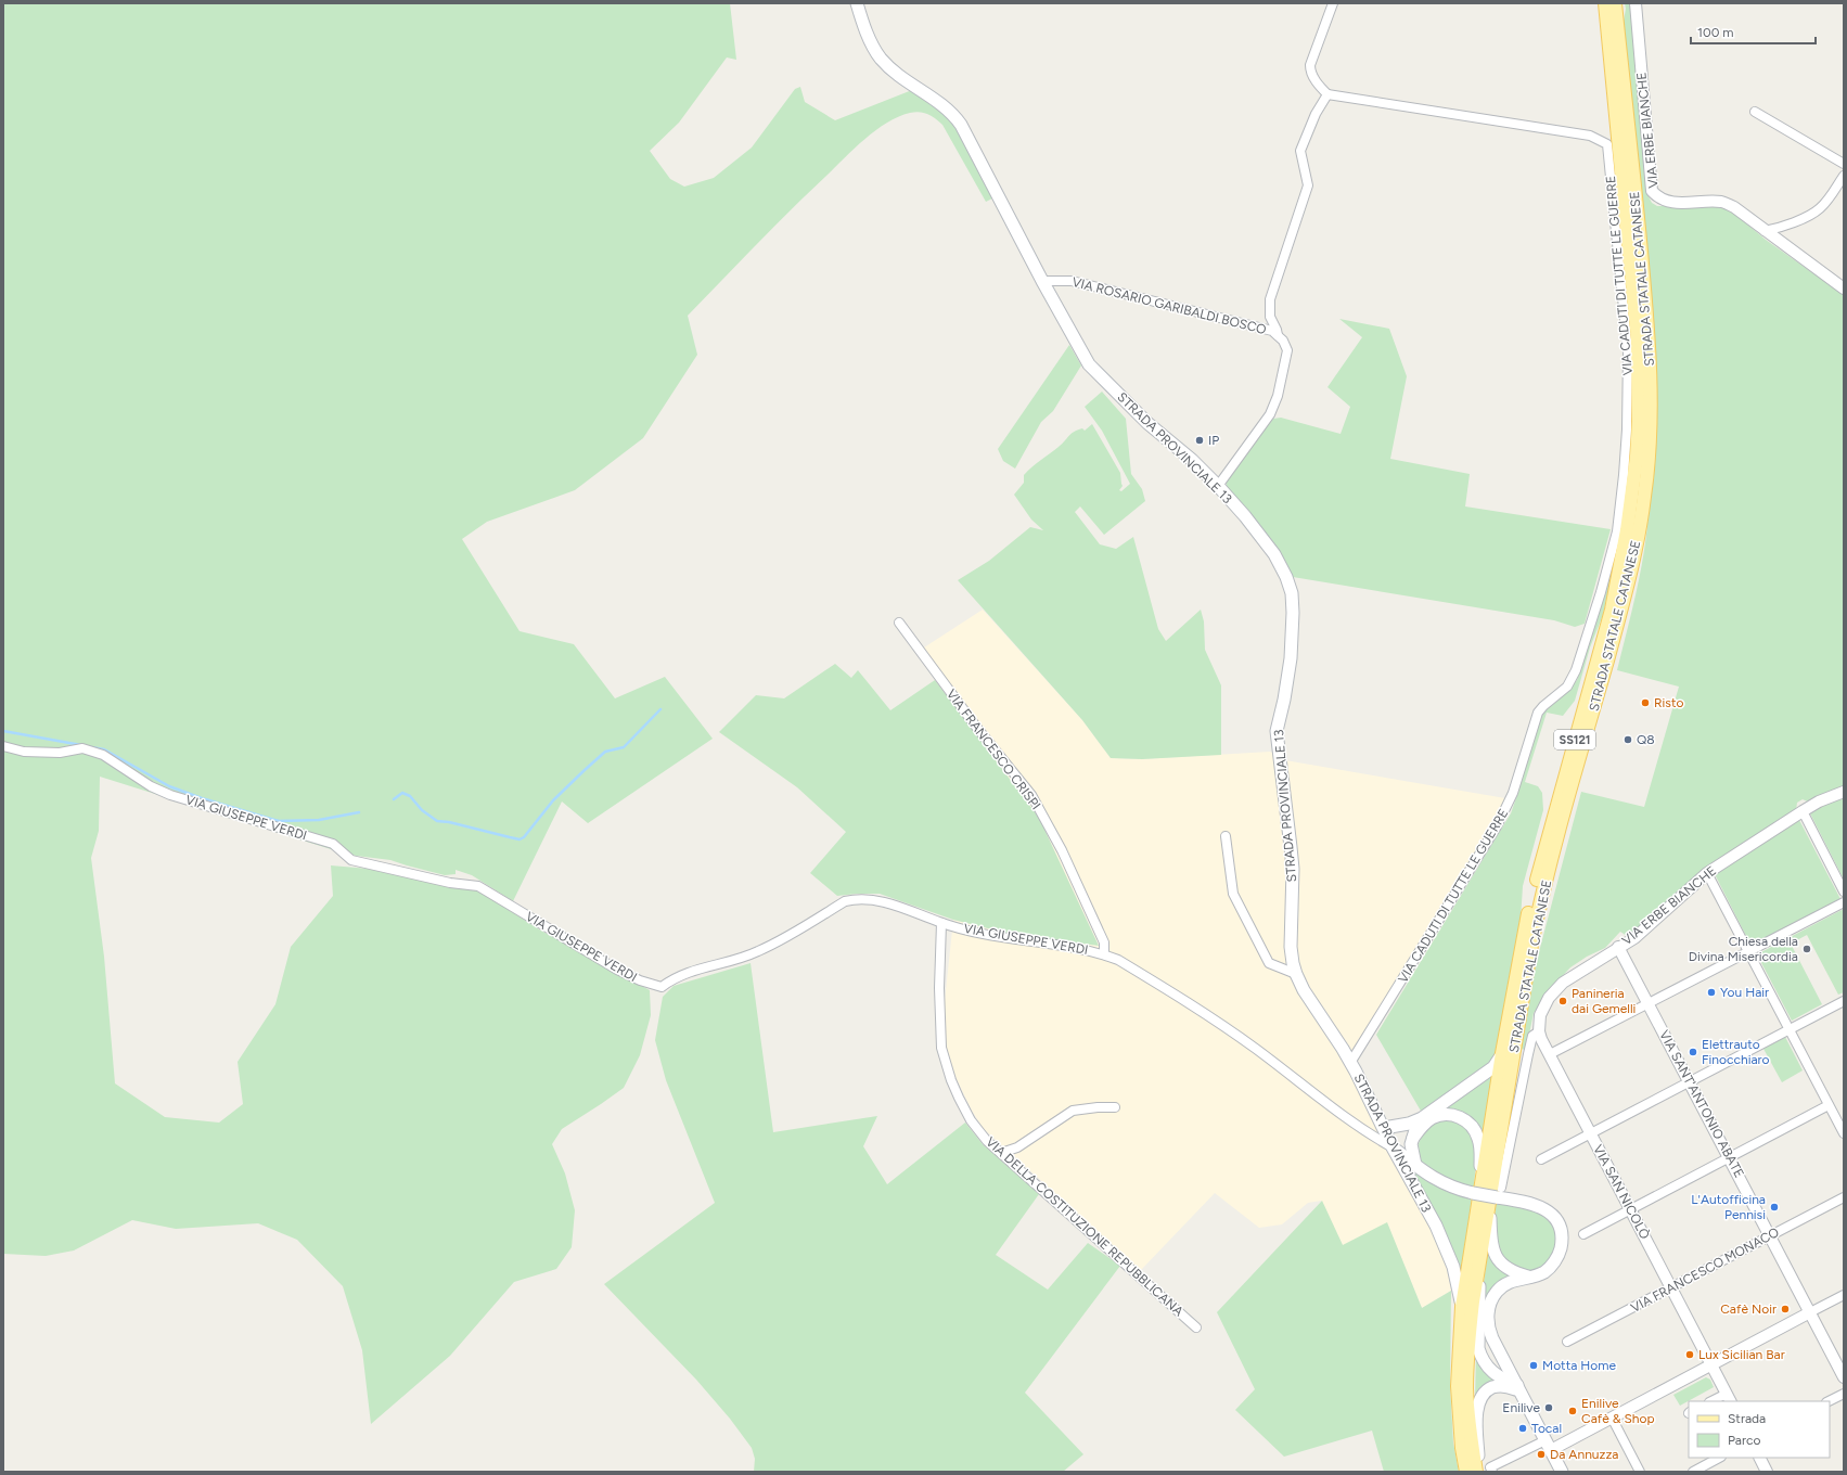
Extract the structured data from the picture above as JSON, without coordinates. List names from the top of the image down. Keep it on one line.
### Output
{"streets":{"main road":["STRADA STATALE CATANESE","STRADA PROVINCIALE 13","SS121"],"street":["VIA ERBE BIANCHE","VIA CADUTI DI TUTTE LE GUERRE","VIA ROSARIO GARIBALDI BOSCO","VIA FRANCESCO CRISPI","VIA GIUSEPPE VERDI","VIA SANT'ANTONIO ABATE","VIA SAN NICOLÒ","VIA DELLA COSTITUZIONE REPUBBLICANA","VIA FRANCESCO MONACO"]},"crossings":[["VIA ERBE BIANCHE","VIA SANT'ANTONIO ABATE"],["VIA ERBE BIANCHE","VIA SAN NICOLÒ"],["VIA CADUTI DI TUTTE LE GUERRE","STRADA PROVINCIALE 13"],["STRADA STATALE CATANESE","STRADA PROVINCIALE 13"],["VIA ROSARIO GARIBALDI BOSCO","STRADA PROVINCIALE 13"],["STRADA PROVINCIALE 13","VIA GIUSEPPE VERDI"],["VIA FRANCESCO CRISPI","VIA GIUSEPPE VERDI"],["VIA GIUSEPPE VERDI","VIA DELLA COSTITUZIONE REPUBBLICANA"],["VIA SANT'ANTONIO ABATE","VIA FRANCESCO MONACO"],["VIA SAN NICOLÒ","VIA FRANCESCO MONACO"]],"places":["IP","Risto","Q8","Chiesa della Divina Misericordia","You Hair","Panineria dai Gemelli","Elettrauto Finocchiaro","L'Autofficina Pennisi","Cafè Noir","Lux Sicilian Bar","Motta Home","Enilive","Enilive Cafè & Shop","Tocal","Da Annuzza"],"legend":["Strada","Parco"],"scale_bar":"100 m"}
